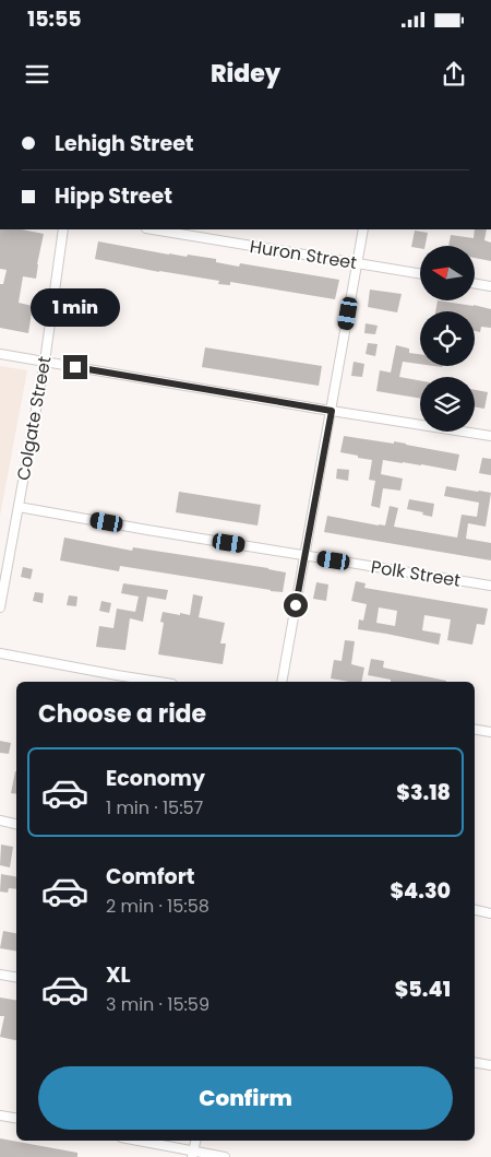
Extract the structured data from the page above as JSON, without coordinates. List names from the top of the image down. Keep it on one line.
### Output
{"streets":{"street":["Huron Street","Colgate Street","Polk Street"]},"crossings":[["Colgate Street","Polk Street"]],"north":"left","page":{"status":"15:55","header":"Ridey","banner":["Lehigh Street","Hipp Street"],"bubble":"1 min","heading":"Choose a ride","list":[{"name":"Economy","note":"1 min · 15:57","value":"$3.18"},{"name":"Comfort","note":"2 min · 15:58","value":"$4.30"},{"name":"XL","note":"3 min · 15:59","value":"$5.41"}],"buttons":"Confirm"}}
